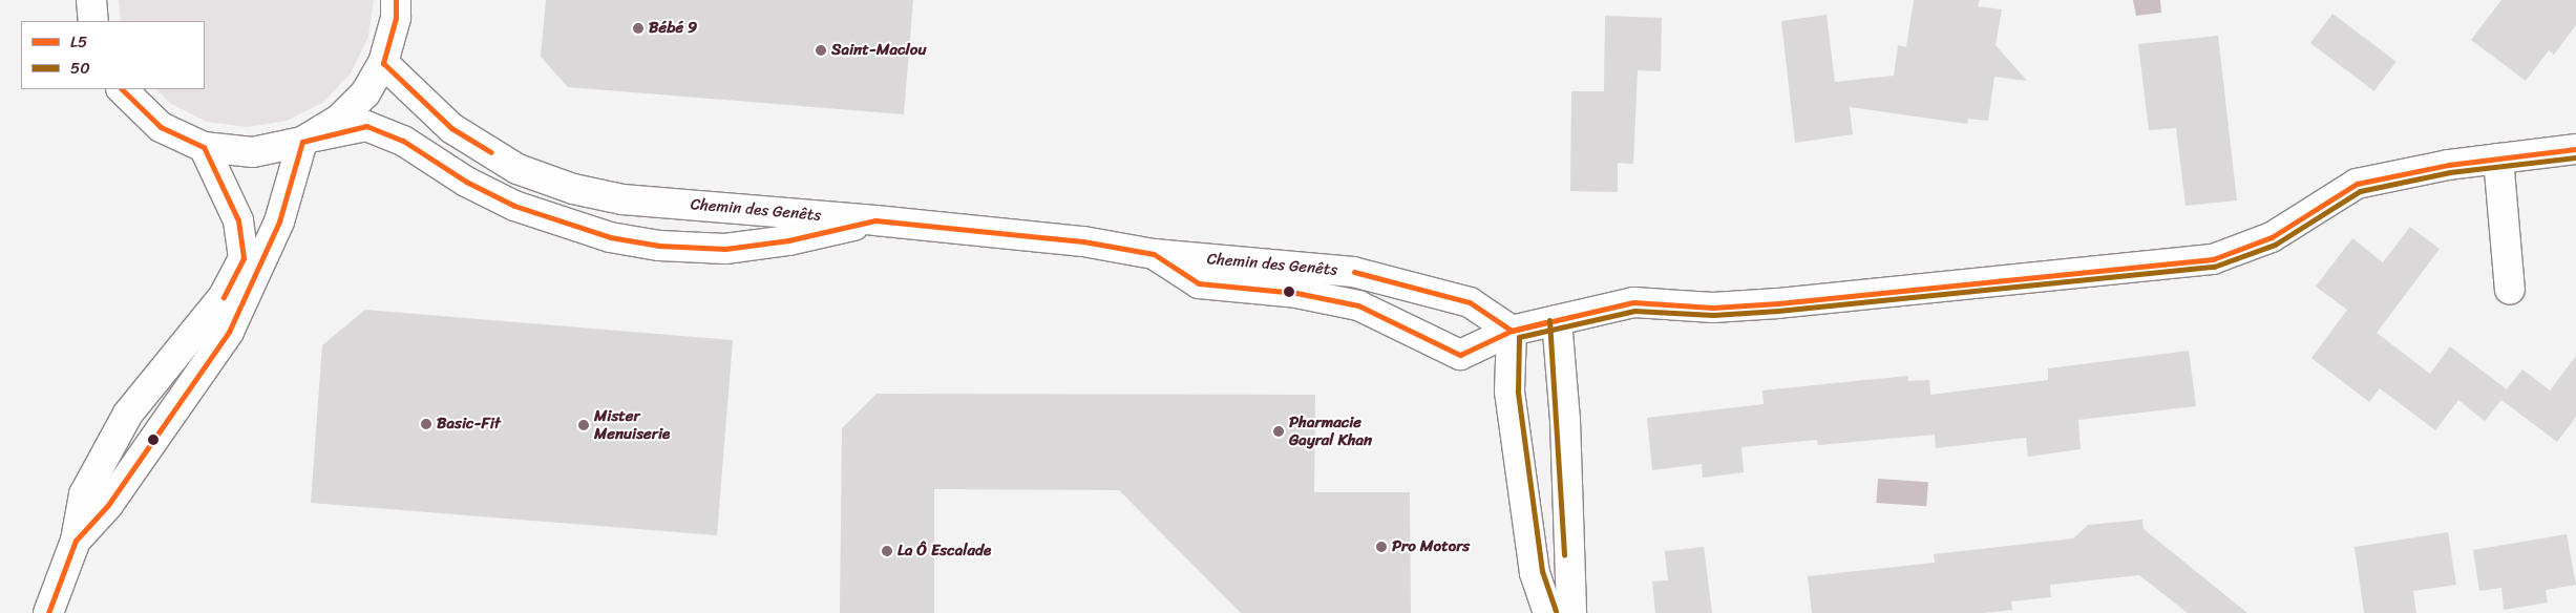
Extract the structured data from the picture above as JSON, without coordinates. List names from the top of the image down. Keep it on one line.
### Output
{"streets":{"street":["Chemin des Genêts"]},"places":["Bébé 9","Saint-Maclou","Basic-Fit","Mister Menuiserie","Pharmacie Gayral Khan","Pro Motors","La Ô Escalade"],"lines":["transit line L5","transit line 50"],"legend":["L5","50"]}
